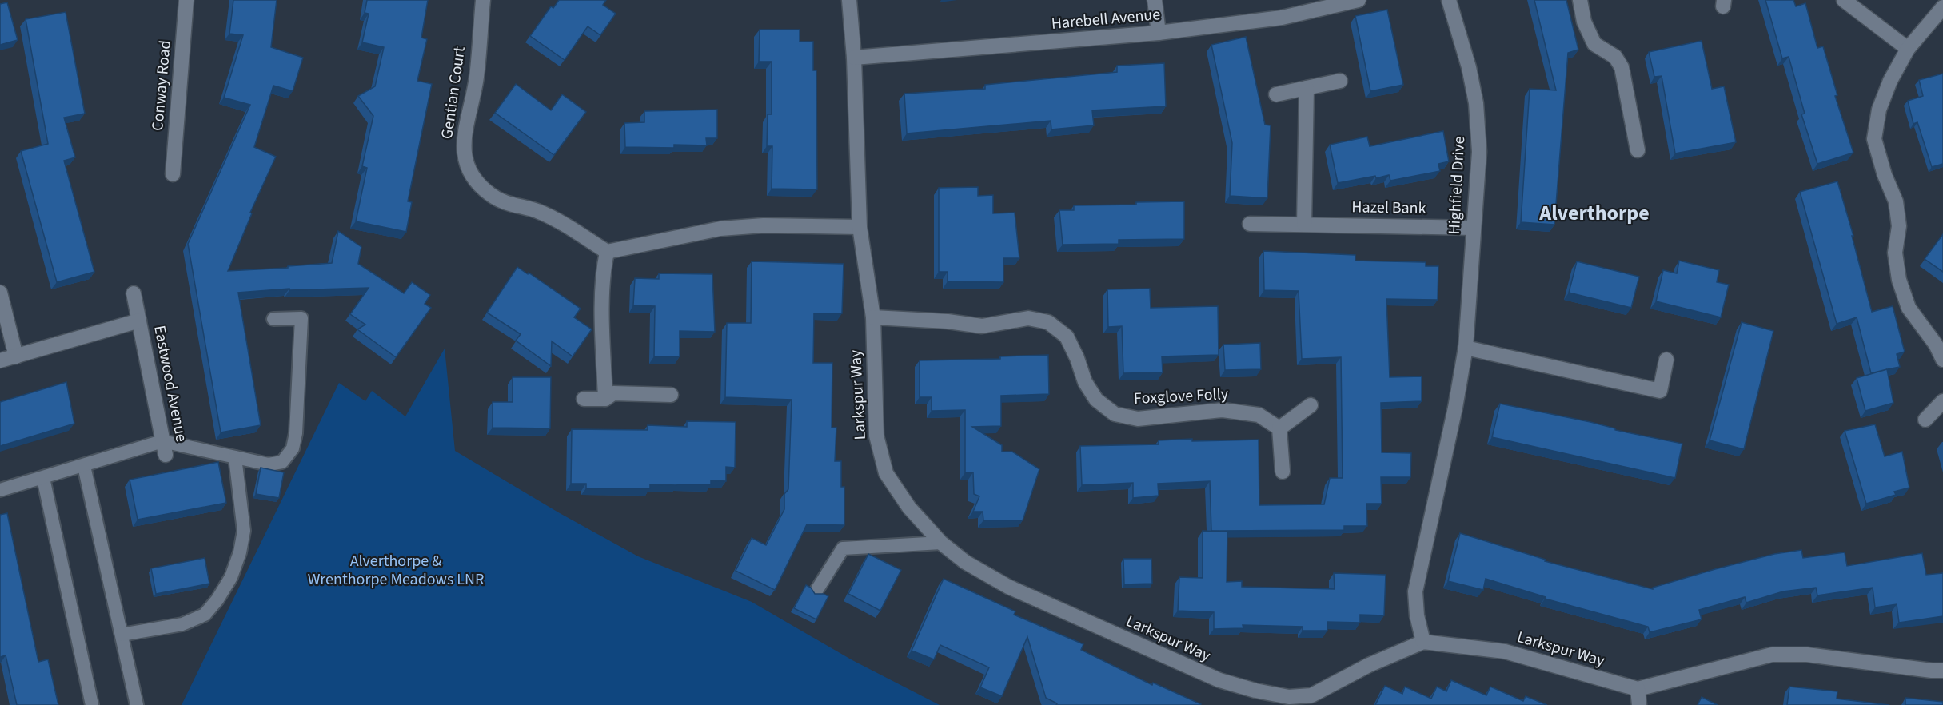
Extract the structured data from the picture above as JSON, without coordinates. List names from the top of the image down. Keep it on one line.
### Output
{"streets":{"street":["Harebell Avenue","Conway Road","Gentian Court","Highfield Drive","Hazel Bank","Eastwood Avenue","Larkspur Way","Foxglove Folly"]},"crossings":[["Harebell Avenue","Larkspur Way"],["Highfield Drive","Hazel Bank"],["Highfield Drive","Larkspur Way"],["Larkspur Way","Foxglove Folly"]],"districts":["Alverthorpe"],"parks":["Alverthorpe & Wrenthorpe Meadows LNR"]}
